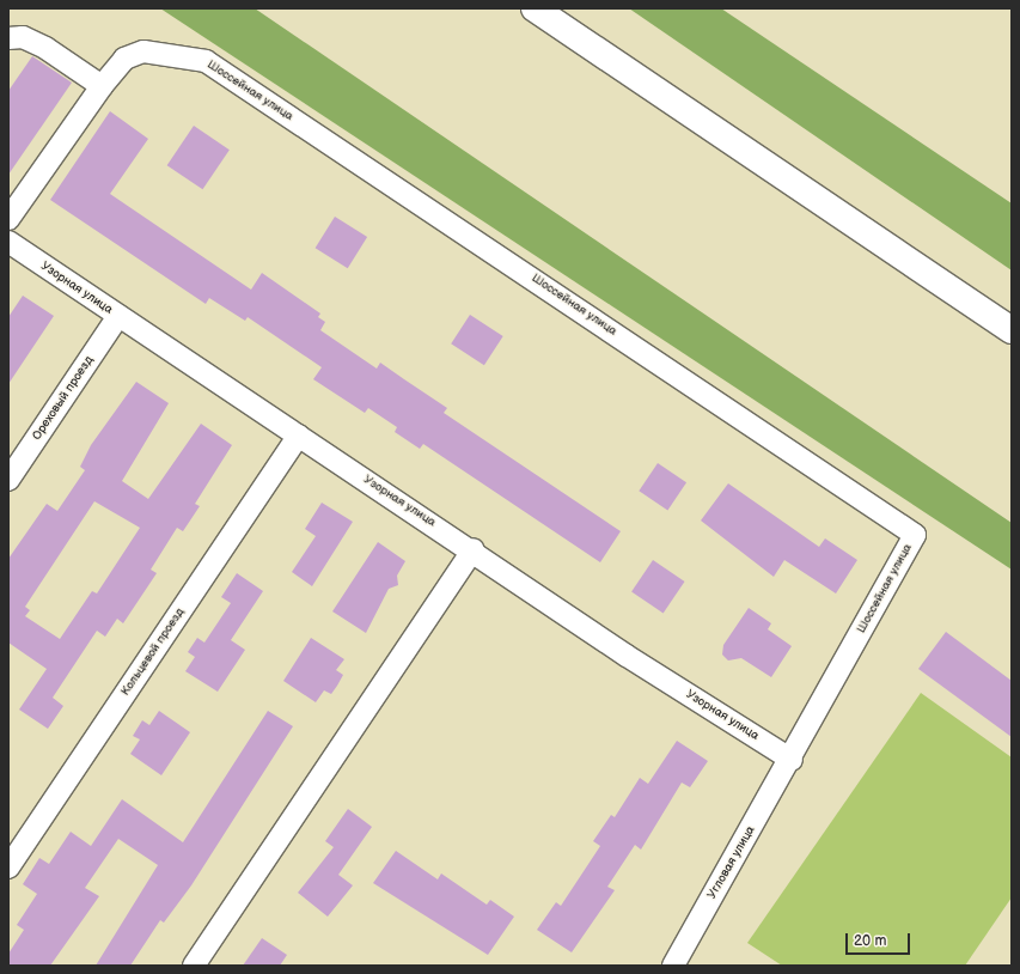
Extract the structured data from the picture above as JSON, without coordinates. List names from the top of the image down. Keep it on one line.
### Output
{"streets":{"street":["Шоссейная улица","Узорная улица","Ореховый проезд","Кольцевой проезд","Угловая улица"]},"crossings":[["Шоссейная улица","Узорная улица"],["Шоссейная улица","Угловая улица"],["Узорная улица","Ореховый проезд"],["Узорная улица","Кольцевой проезд"],["Узорная улица","Угловая улица"]],"scale_bar":"20 m"}
